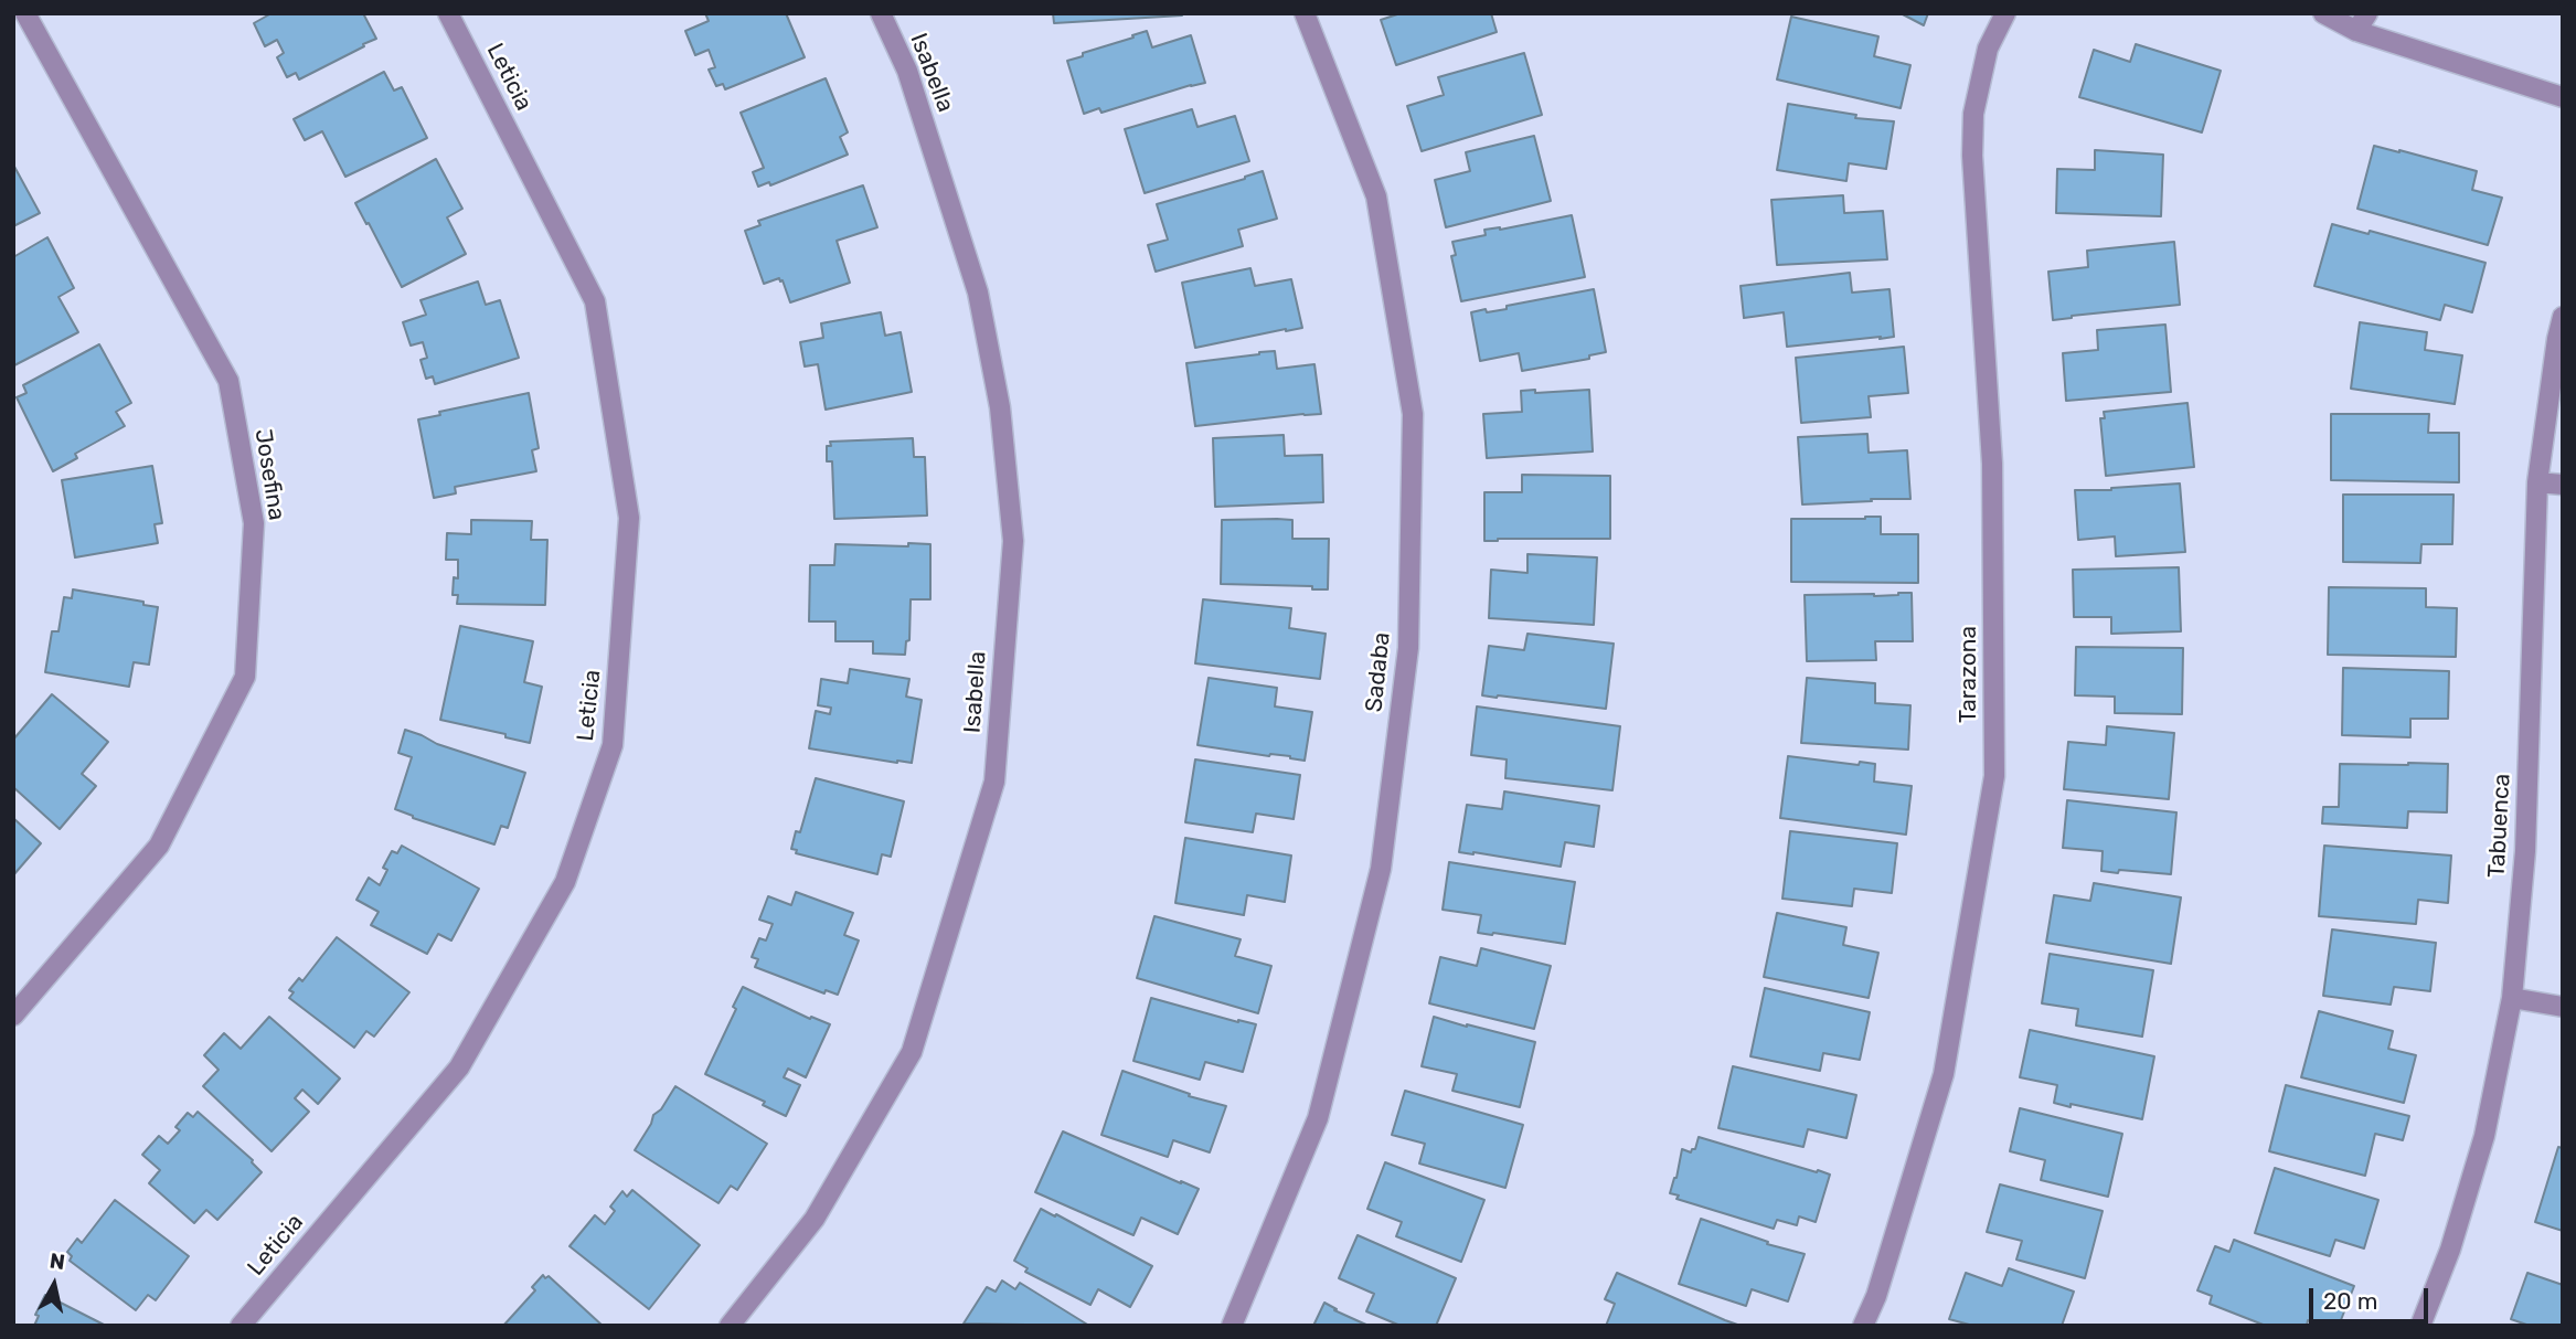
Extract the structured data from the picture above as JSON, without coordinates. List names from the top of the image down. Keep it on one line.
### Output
{"streets":{"street":["Isabella","Leticia","Josefina","Sadaba","Tarazona","Tabuenca"]},"scale_bar":"20 m","north":"top"}
